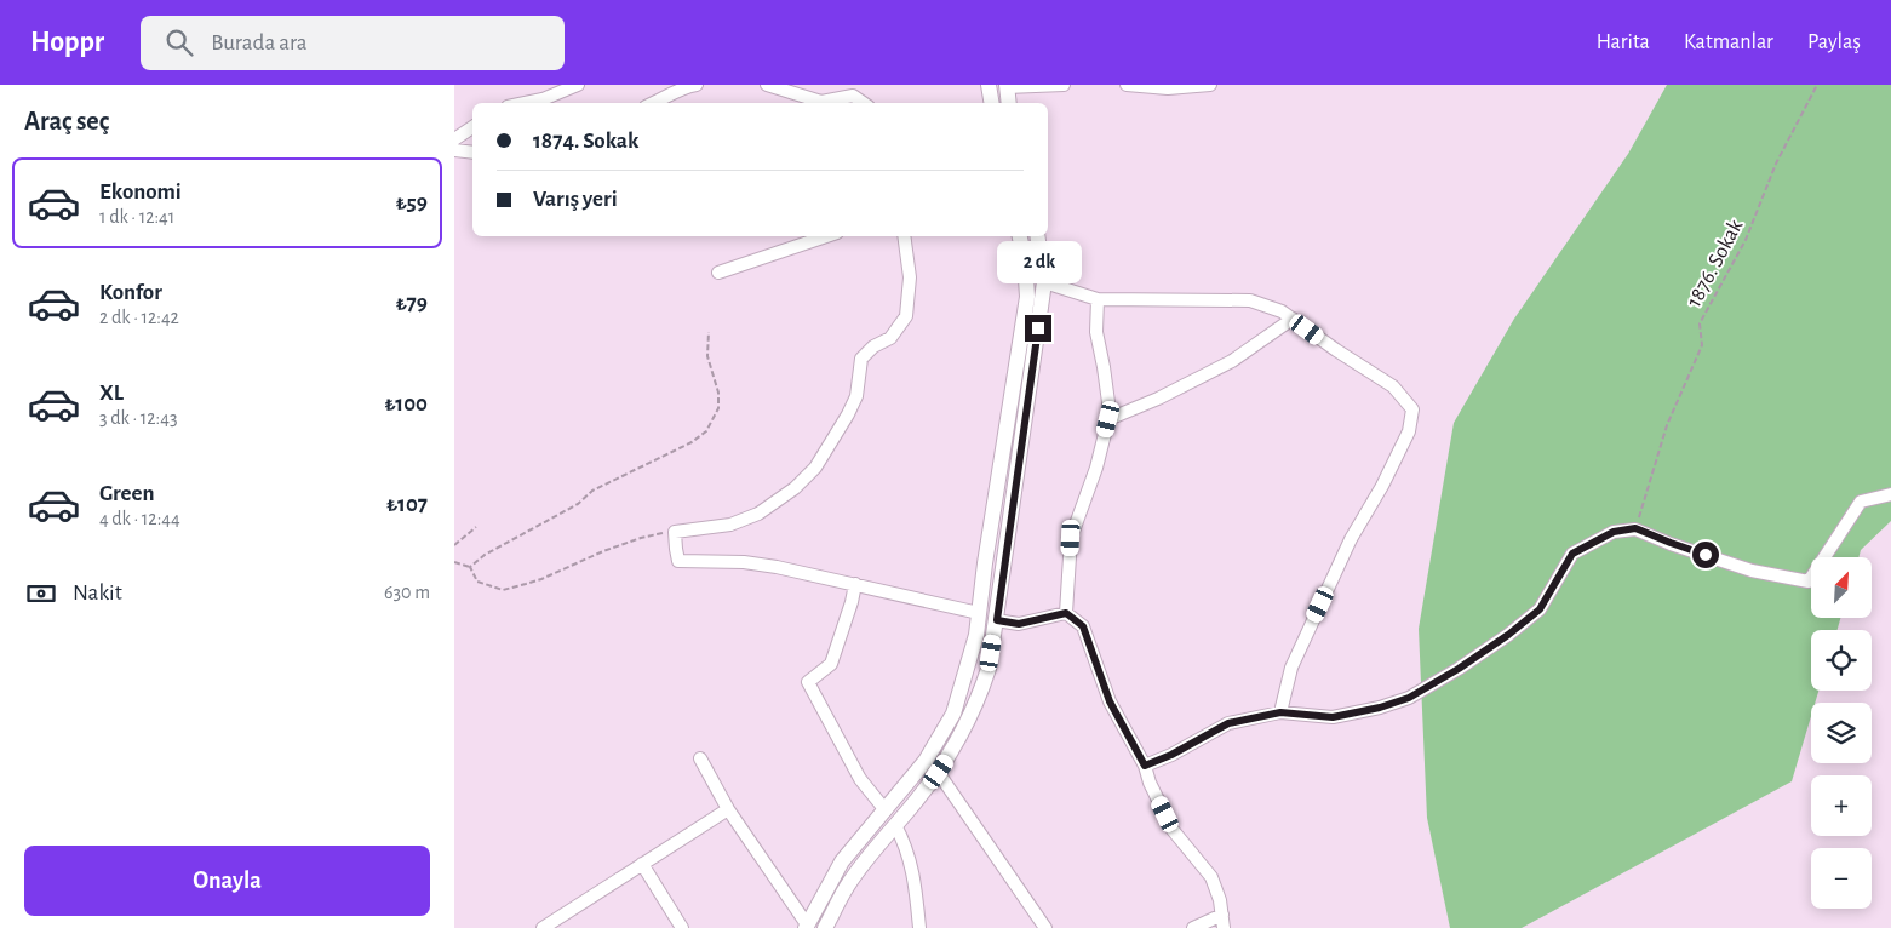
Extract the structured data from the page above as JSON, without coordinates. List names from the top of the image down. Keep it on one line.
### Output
{"streets":{"path":["1876. Sokak"]},"north":"top right","page":{"header":"Hoppr","search":"Burada ara","nav":["Harita","Katmanlar","Paylaş"],"heading":"Araç seç","banner":["1874. Sokak","Varış yeri"],"list":[{"name":"Ekonomi","note":"1 dk · 12:41","value":"₺59"},{"name":"Konfor","note":"2 dk · 12:42","value":"₺79"},{"name":"XL","note":"3 dk · 12:43","value":"₺100"},{"name":"Green","note":"4 dk · 12:44","value":"₺107"}],"bubble":"2 dk","map_buttons":["+","−"],"pay":["Nakit","630 m"],"buttons":"Onayla"}}
